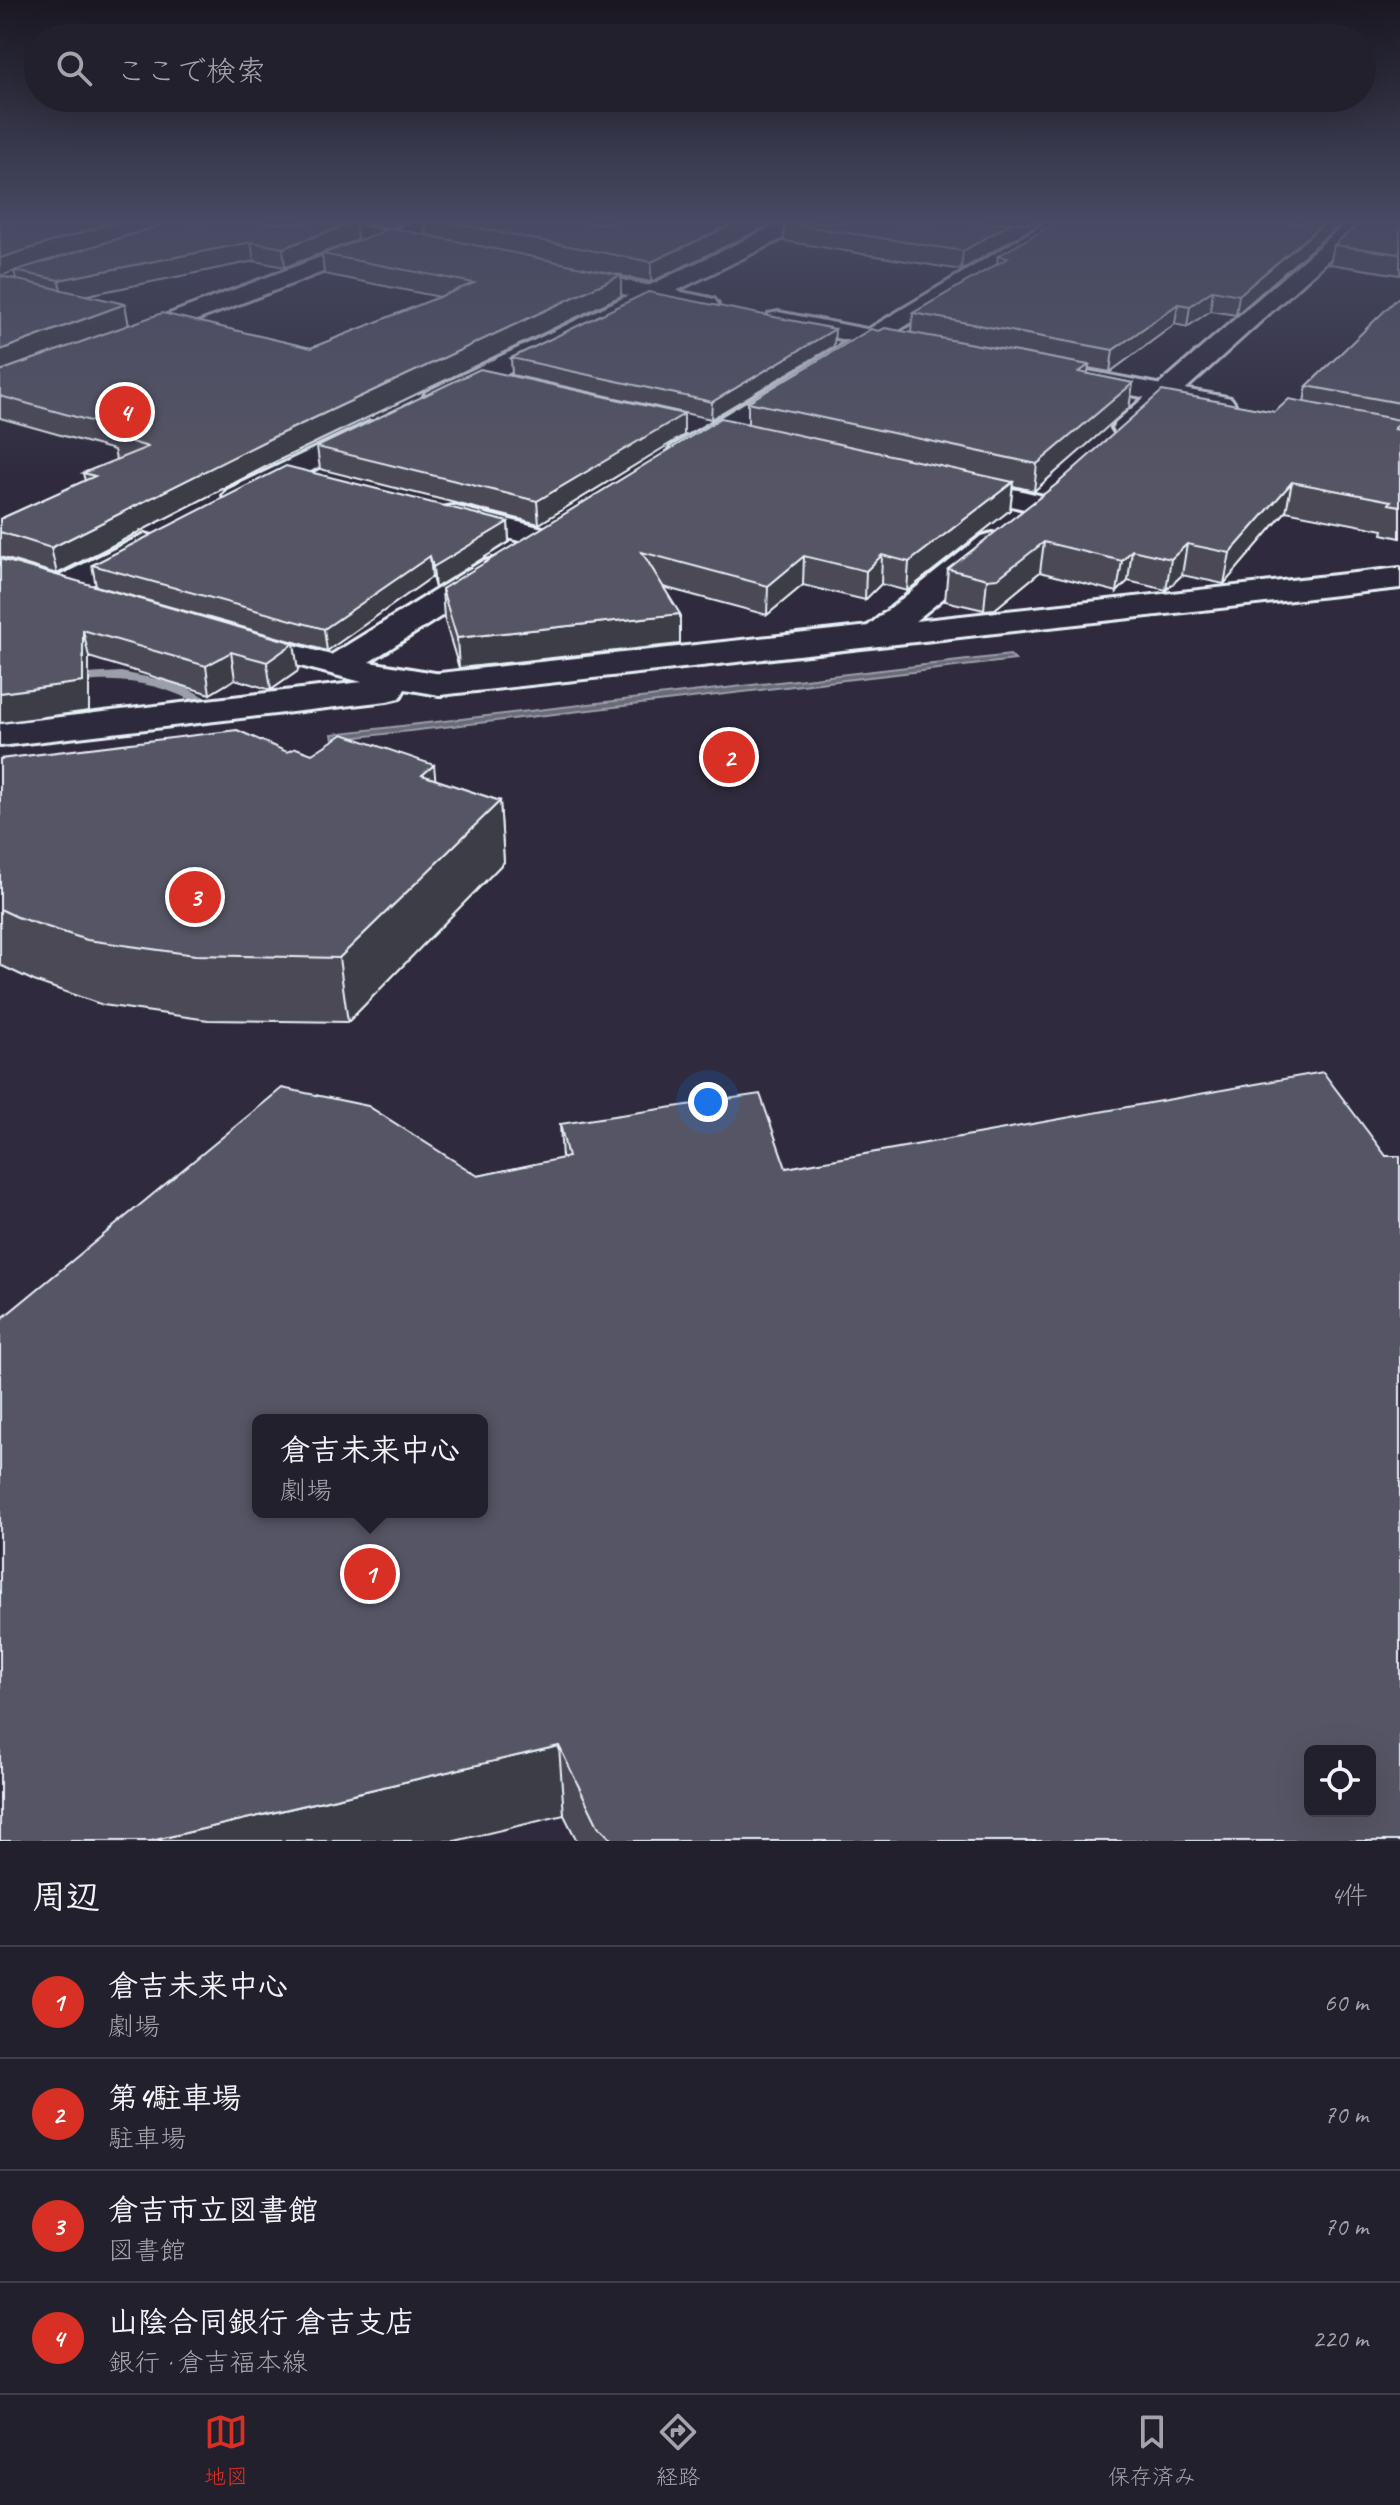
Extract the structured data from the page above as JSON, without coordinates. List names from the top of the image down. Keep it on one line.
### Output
{"page":{"search":"ここで検索","pins":["4","2","3","1"],"popup":["倉吉未来中心","劇場"],"heading":["周辺","4件"],"list":[{"mark":"1","name":"倉吉未来中心","note":"劇場","value":"60 m"},{"mark":"2","name":"第4駐車場","note":"駐車場","value":"70 m"},{"mark":"3","name":"倉吉市立図書館","note":"図書館","value":"70 m"},{"mark":"4","name":"山陰合同銀行 倉吉支店","note":"銀行 · 倉吉福本線","value":"220 m"}],"nav":["地図","経路","保存済み"]}}
